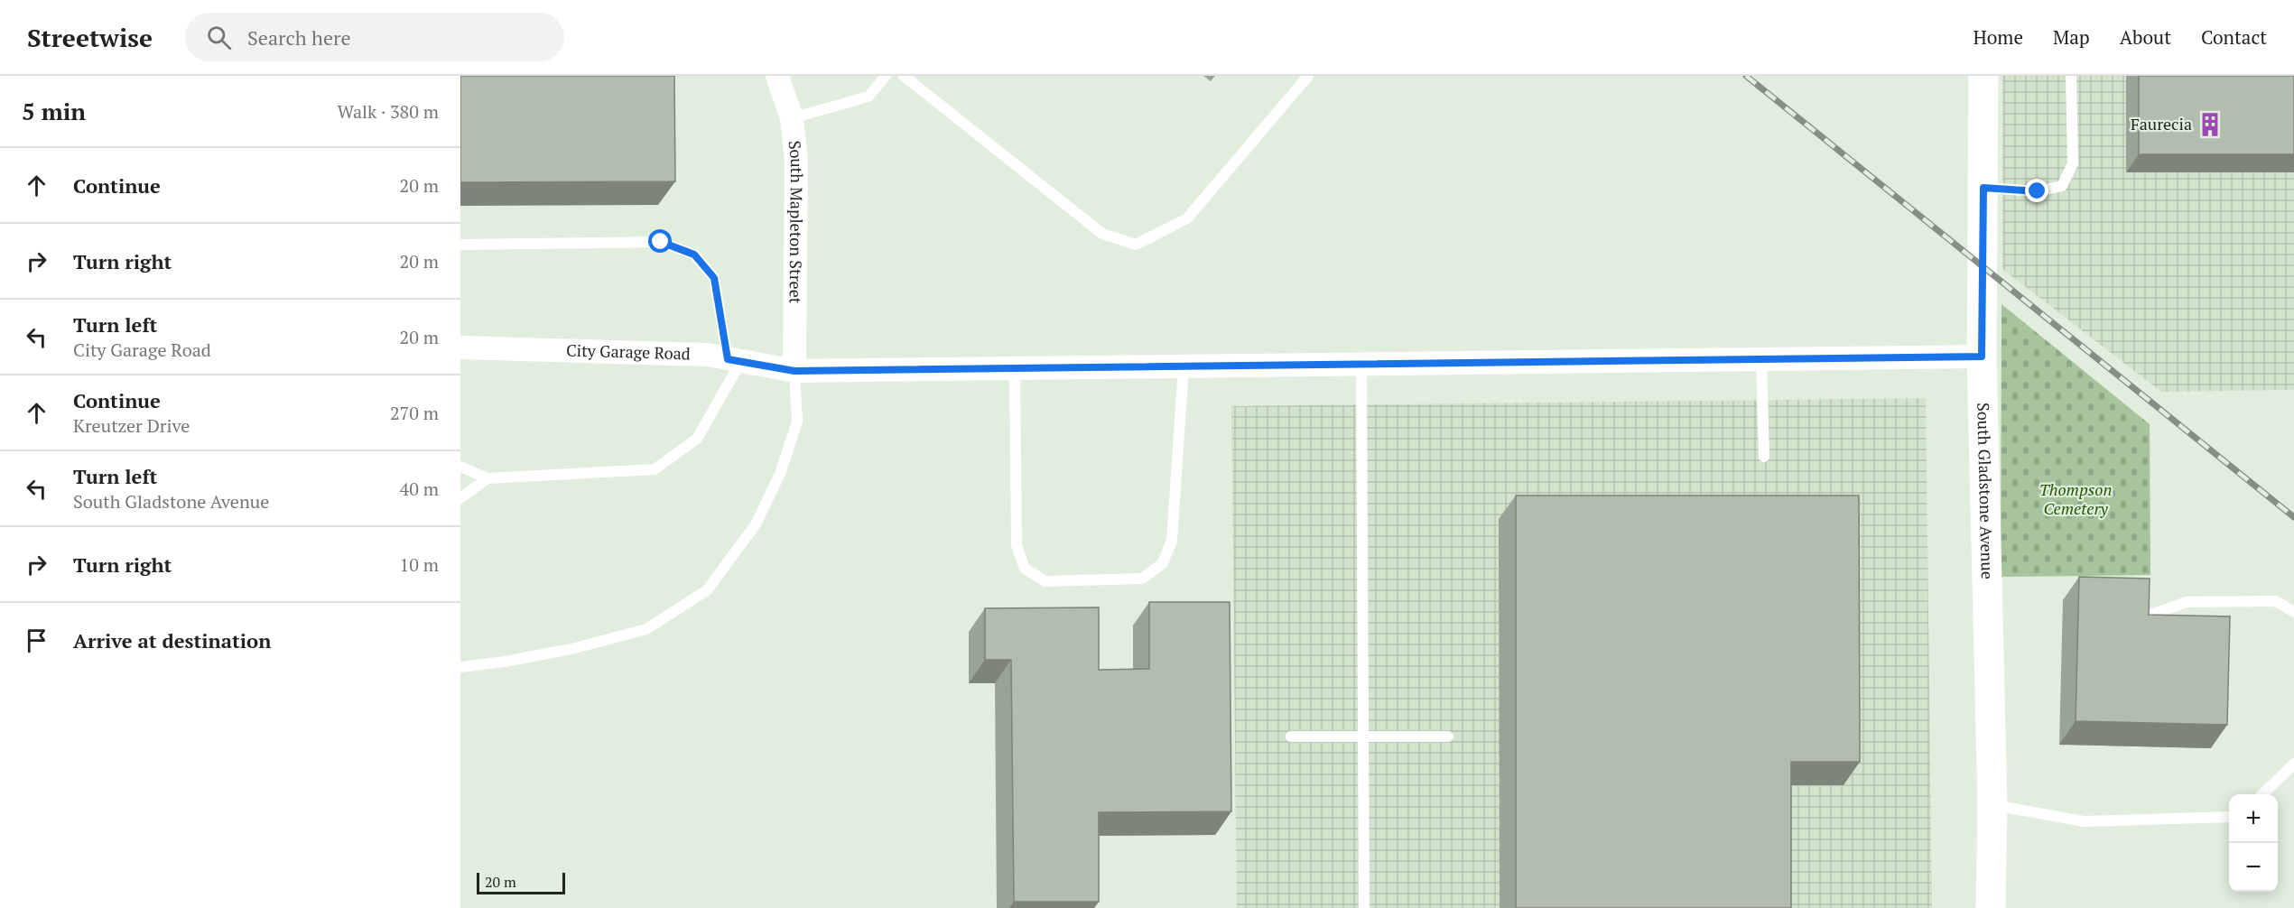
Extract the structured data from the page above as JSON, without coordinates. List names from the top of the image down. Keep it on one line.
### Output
{"streets":{"street":["South Mapleton Street","City Garage Road","South Gladstone Avenue"]},"crossings":[["South Mapleton Street","City Garage Road"],["City Garage Road","South Gladstone Avenue"]],"parks":["Thompson Cemetery"],"places":{"building":["Faurecia"]},"scale_bar":"20 m","page":{"header":"Streetwise","search":"Search here","nav":["Home","Map","About","Contact"],"heading":["5 min","Walk · 380 m"],"list":[["Continue","20 m"],["Turn right","20 m"],["Turn left","City Garage Road","20 m"],["Continue","Kreutzer Drive","270 m"],["Turn left","South Gladstone Avenue","40 m"],["Turn right","10 m"],"Arrive at destination"],"map_buttons":["+","−"],"scale":"20 m"}}
